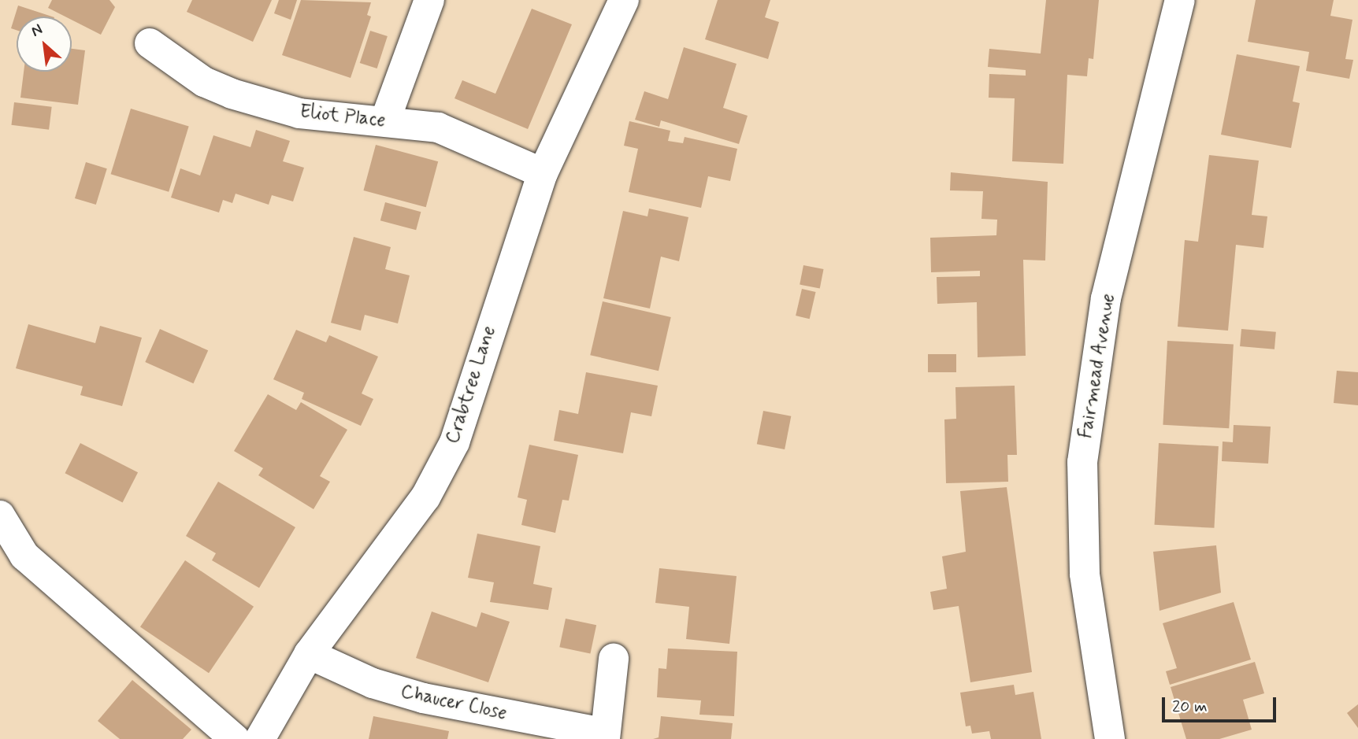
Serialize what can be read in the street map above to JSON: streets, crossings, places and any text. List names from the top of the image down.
{
  "streets": {
    "street": [
      "Eliot Place",
      "Fairmead Avenue",
      "Crabtree Lane",
      "Chaucer Close"
    ]
  },
  "crossings": [
    ["Eliot Place", "Crabtree Lane"],
    ["Crabtree Lane", "Chaucer Close"]
  ],
  "scale_bar": "20 m",
  "north": "top left"
}
